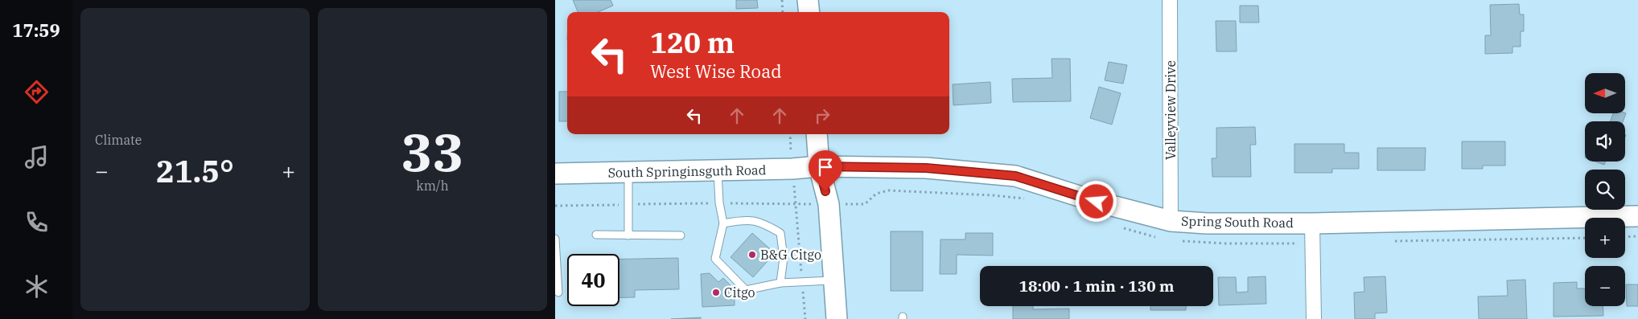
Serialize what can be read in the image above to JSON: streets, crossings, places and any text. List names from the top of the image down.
{
  "streets": {
    "street": ["Valleyview Drive", "South Springinsguth Road", "Spring South Road"]
  },
  "crossings": [
    ["Valleyview Drive", "Spring South Road"],
    ["South Springinsguth Road", "Spring South Road"]
  ],
  "places": ["B&G Citgo", "Citgo"],
  "north": "left",
  "page": {
    "tabs": "17:59",
    "tile": [
      "Climate",
      ["33", "km/h"]
    ],
    "turn": ["120 m", "West Wise Road"],
    "map_buttons": ["+", "−"],
    "heat": ["−", "21.5°", "+"],
    "limit": "40",
    "trip": "18:00 · 1 min · 130 m"
  }
}
